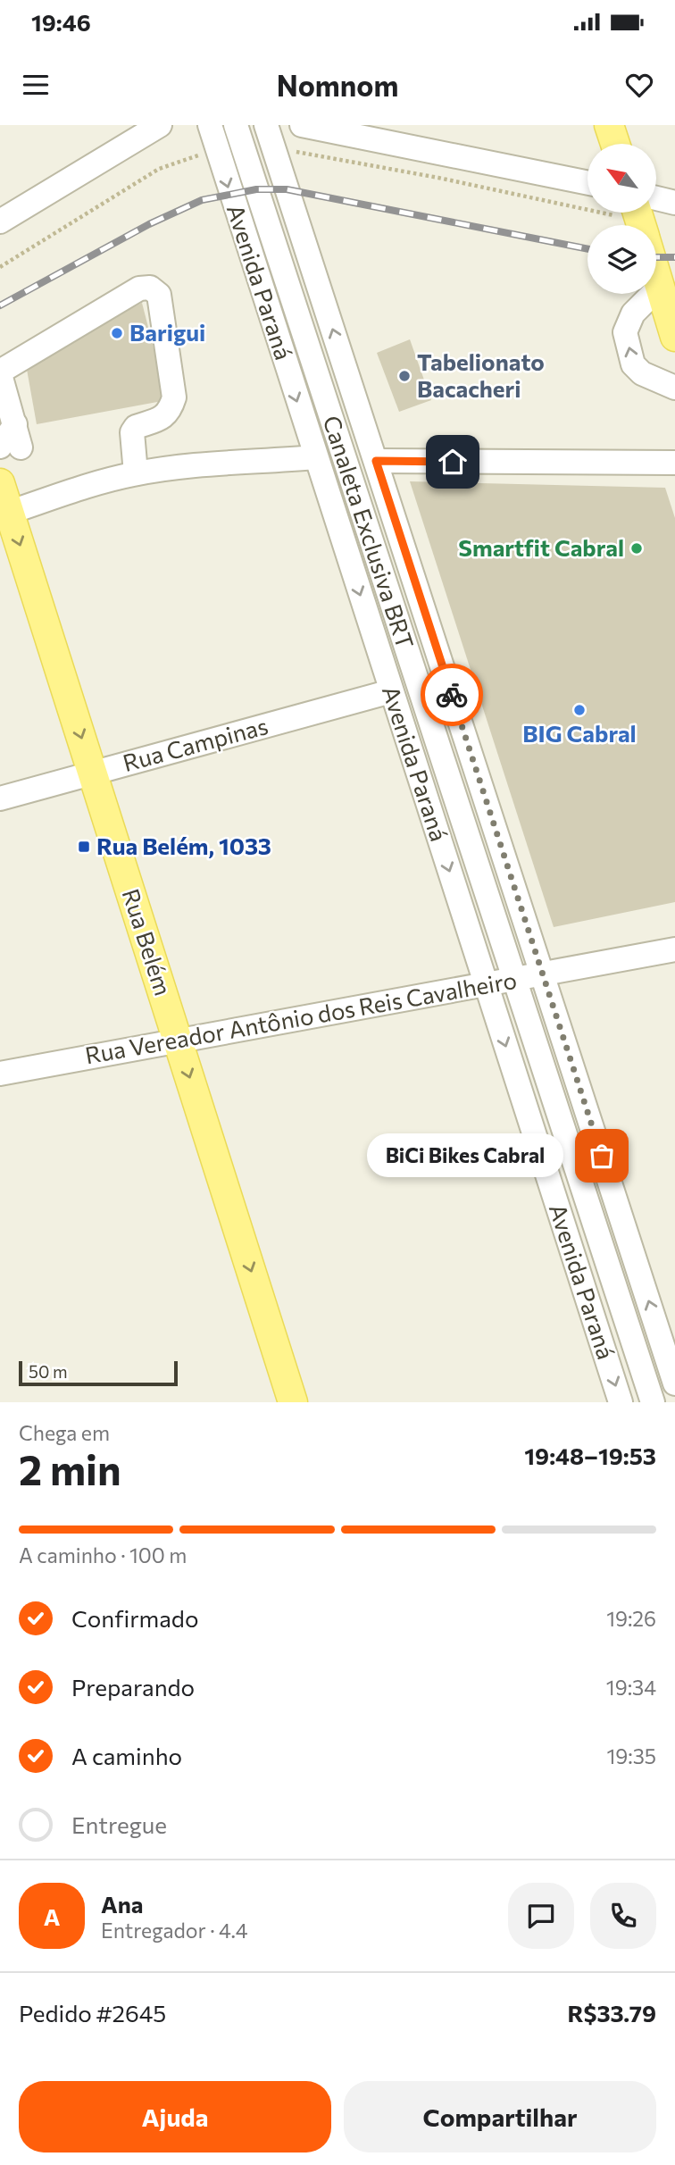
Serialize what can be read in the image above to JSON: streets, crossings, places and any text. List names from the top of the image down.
{
  "streets": {
    "main road": ["Rua Belém"],
    "street": [
      "Avenida Paraná",
      "Canaleta Exclusiva BRT",
      "Rua Campinas",
      "Rua Vereador Antônio dos Reis Cavalheiro"
    ]
  },
  "crossings": [
    ["Avenida Paraná", "Rua Campinas"],
    ["Avenida Paraná", "Rua Vereador Antônio dos Reis Cavalheiro"],
    ["Canaleta Exclusiva BRT", "Rua Vereador Antônio dos Reis Cavalheiro"],
    ["Rua Campinas", "Rua Belém"],
    ["Rua Belém", "Rua Vereador Antônio dos Reis Cavalheiro"]
  ],
  "one_way": ["Rua Belém"],
  "places": {
    "other": [
      "Barigui",
      "Tabelionato Bacacheri",
      "Smartfit Cabral",
      "BIG Cabral",
      "BiCi Bikes Cabral"
    ],
    "transit": ["Rua Belém, 1033"]
  },
  "scale_bar": "50 m",
  "north": "top left",
  "page": {
    "status": "19:46",
    "header": "Nomnom",
    "bubble": "BiCi Bikes Cabral",
    "scale": "50 m",
    "heading": ["2 min", "Chega em", "19:48–19:53"],
    "panel": [
      "Ana",
      "Entregador · 4.4",
      "Pedido #2645",
      "R$33.79"
    ],
    "bar": "A caminho · 100 m",
    "list": [
      ["Confirmado", "19:26"],
      ["Preparando", "19:34"],
      ["A caminho", "19:35"],
      "Entregue"
    ],
    "round": "A",
    "buttons": ["Ajuda", "Compartilhar"]
  }
}
